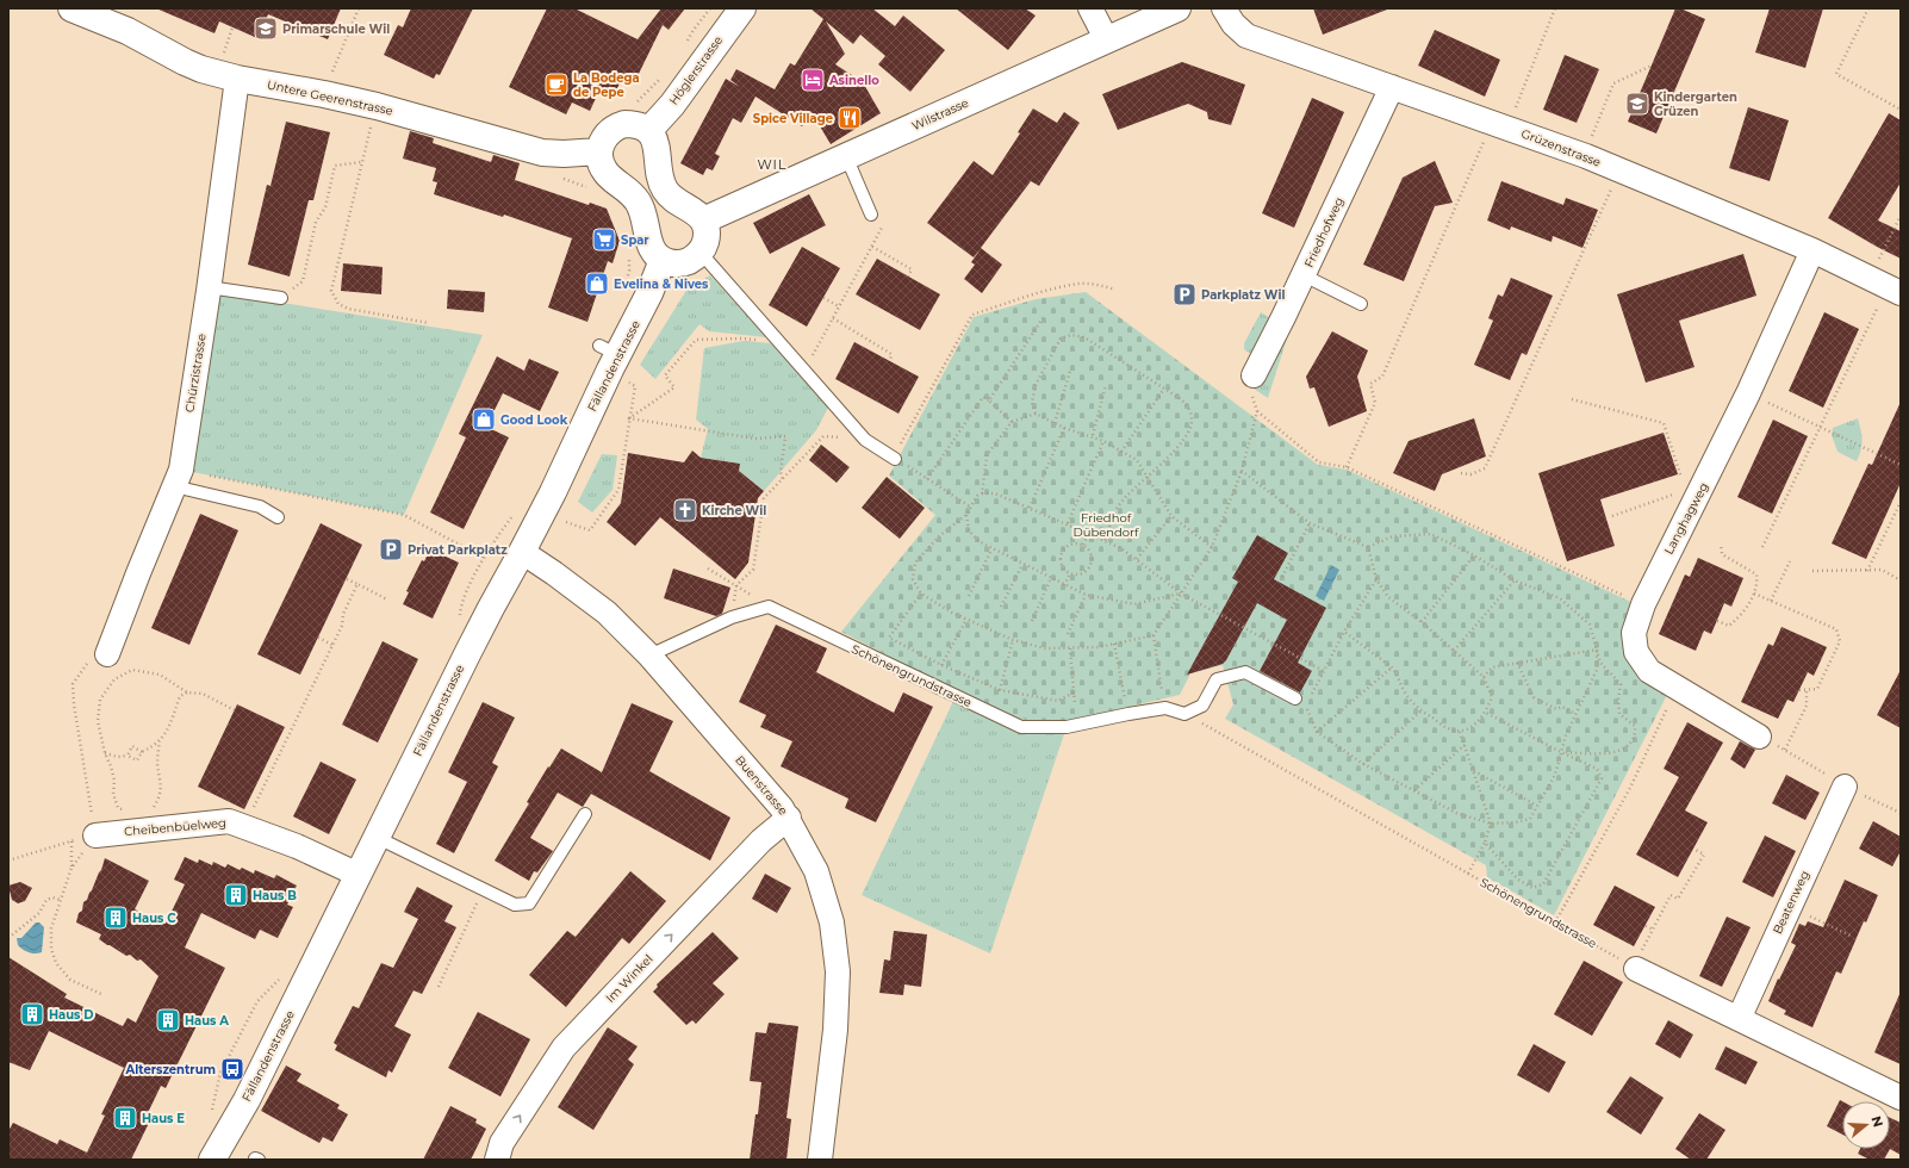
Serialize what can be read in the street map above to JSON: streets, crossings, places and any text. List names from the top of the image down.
{
  "streets": {
    "main road": [
      "Höglerstrasse",
      "Untere Geerenstrasse",
      "Wilstrasse",
      "Fällandenstrasse"
    ],
    "street": [
      "Grüzenstrasse",
      "Friedhofweg",
      "Chürzistrasse",
      "Langhagweg",
      "Buenstrasse",
      "Cheibenbüelweg",
      "Beatenweg",
      "Im Winkel"
    ],
    "lane": ["Schönengrundstrasse"]
  },
  "crossings": [
    ["Untere Geerenstrasse", "Chürzistrasse"],
    ["Grüzenstrasse", "Friedhofweg"],
    ["Grüzenstrasse", "Langhagweg"],
    ["Fällandenstrasse", "Buenstrasse"],
    ["Fällandenstrasse", "Cheibenbüelweg"],
    ["Buenstrasse", "Im Winkel"]
  ],
  "one_way": ["Im Winkel"],
  "districts": ["WIL"],
  "parks": ["Friedhof Dübendorf"],
  "places": {
    "school or university": ["Primarschule Wil", "Kindergarten Grüzen"],
    "hotel": ["Asinello"],
    "cafe": ["La Bodega de Pepe"],
    "restaurant": ["Spice Village"],
    "supermarket": ["Spar"],
    "shop": ["Evelina & Nives", "Good Look"],
    "parking": ["Parkplatz Wil", "Privat Parkplatz"],
    "church": ["Kirche Wil"],
    "building": [
      "Haus B",
      "Haus C",
      "Haus D",
      "Haus A",
      "Haus E"
    ],
    "bus stop": ["Alterszentrum"]
  },
  "north": "right"
}
